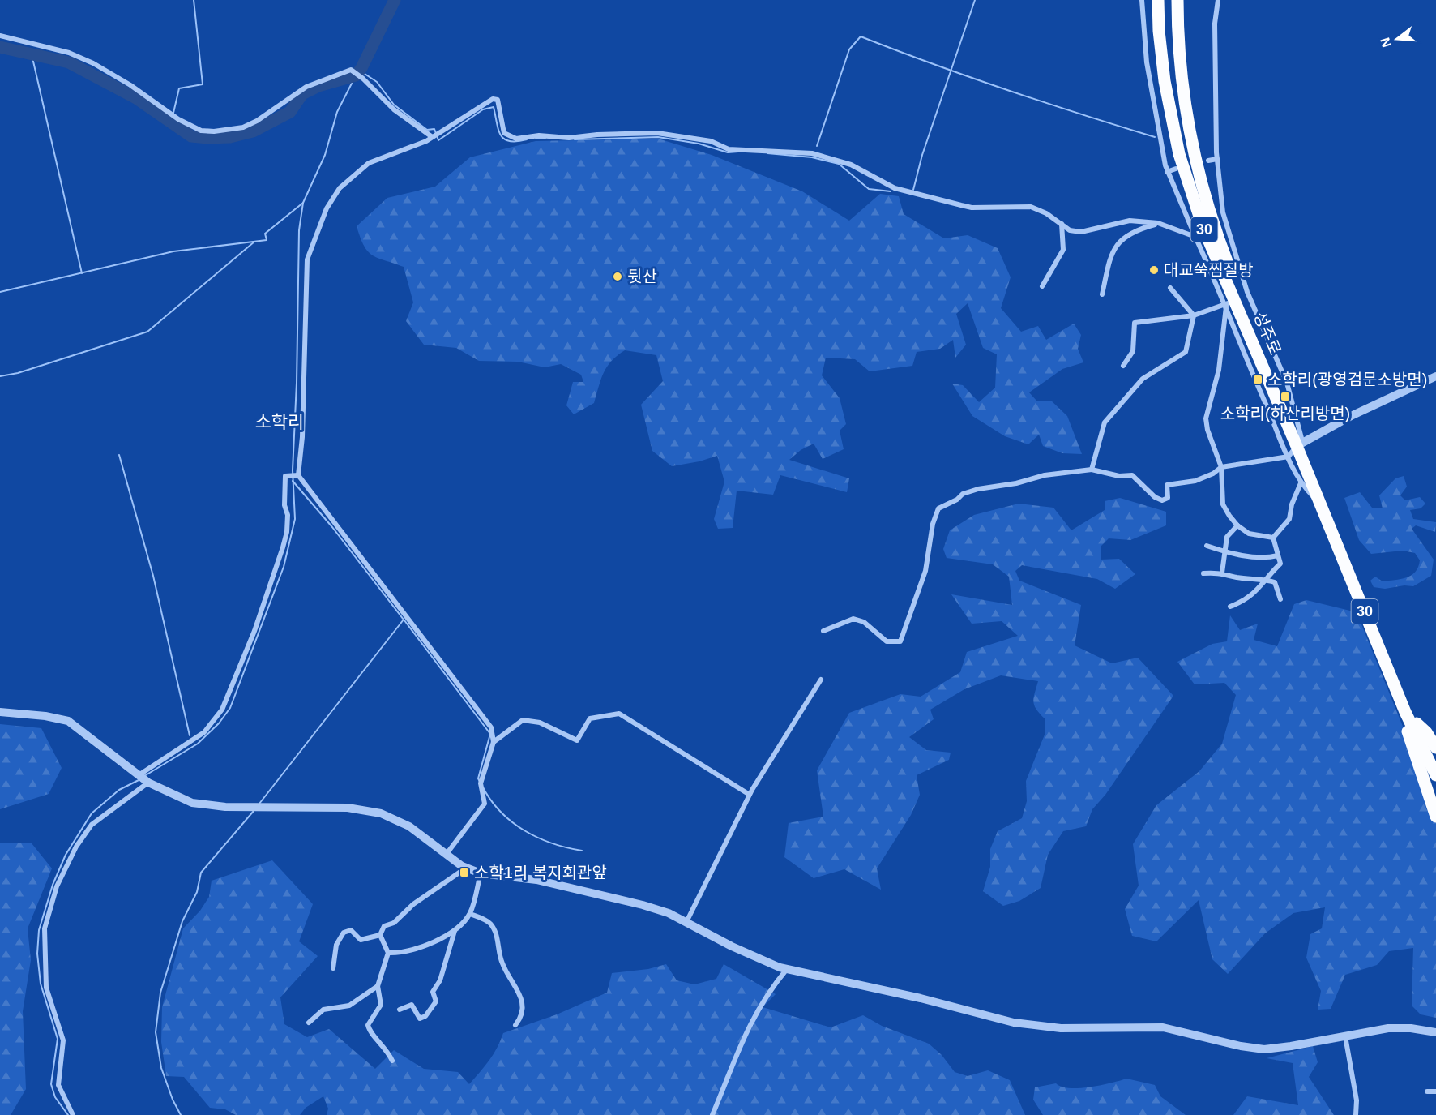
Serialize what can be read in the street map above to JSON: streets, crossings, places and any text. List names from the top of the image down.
{
  "streets": {
    "highway": ["30", "성주로"]
  },
  "districts": ["소학리"],
  "places": {
    "other": ["대교쑥찜질방", "뒷산"],
    "transit": ["소학리(광영검문소방면)", "소학리(하산리방면)", "소학1리 복지회관앞"]
  },
  "north": "left"
}
